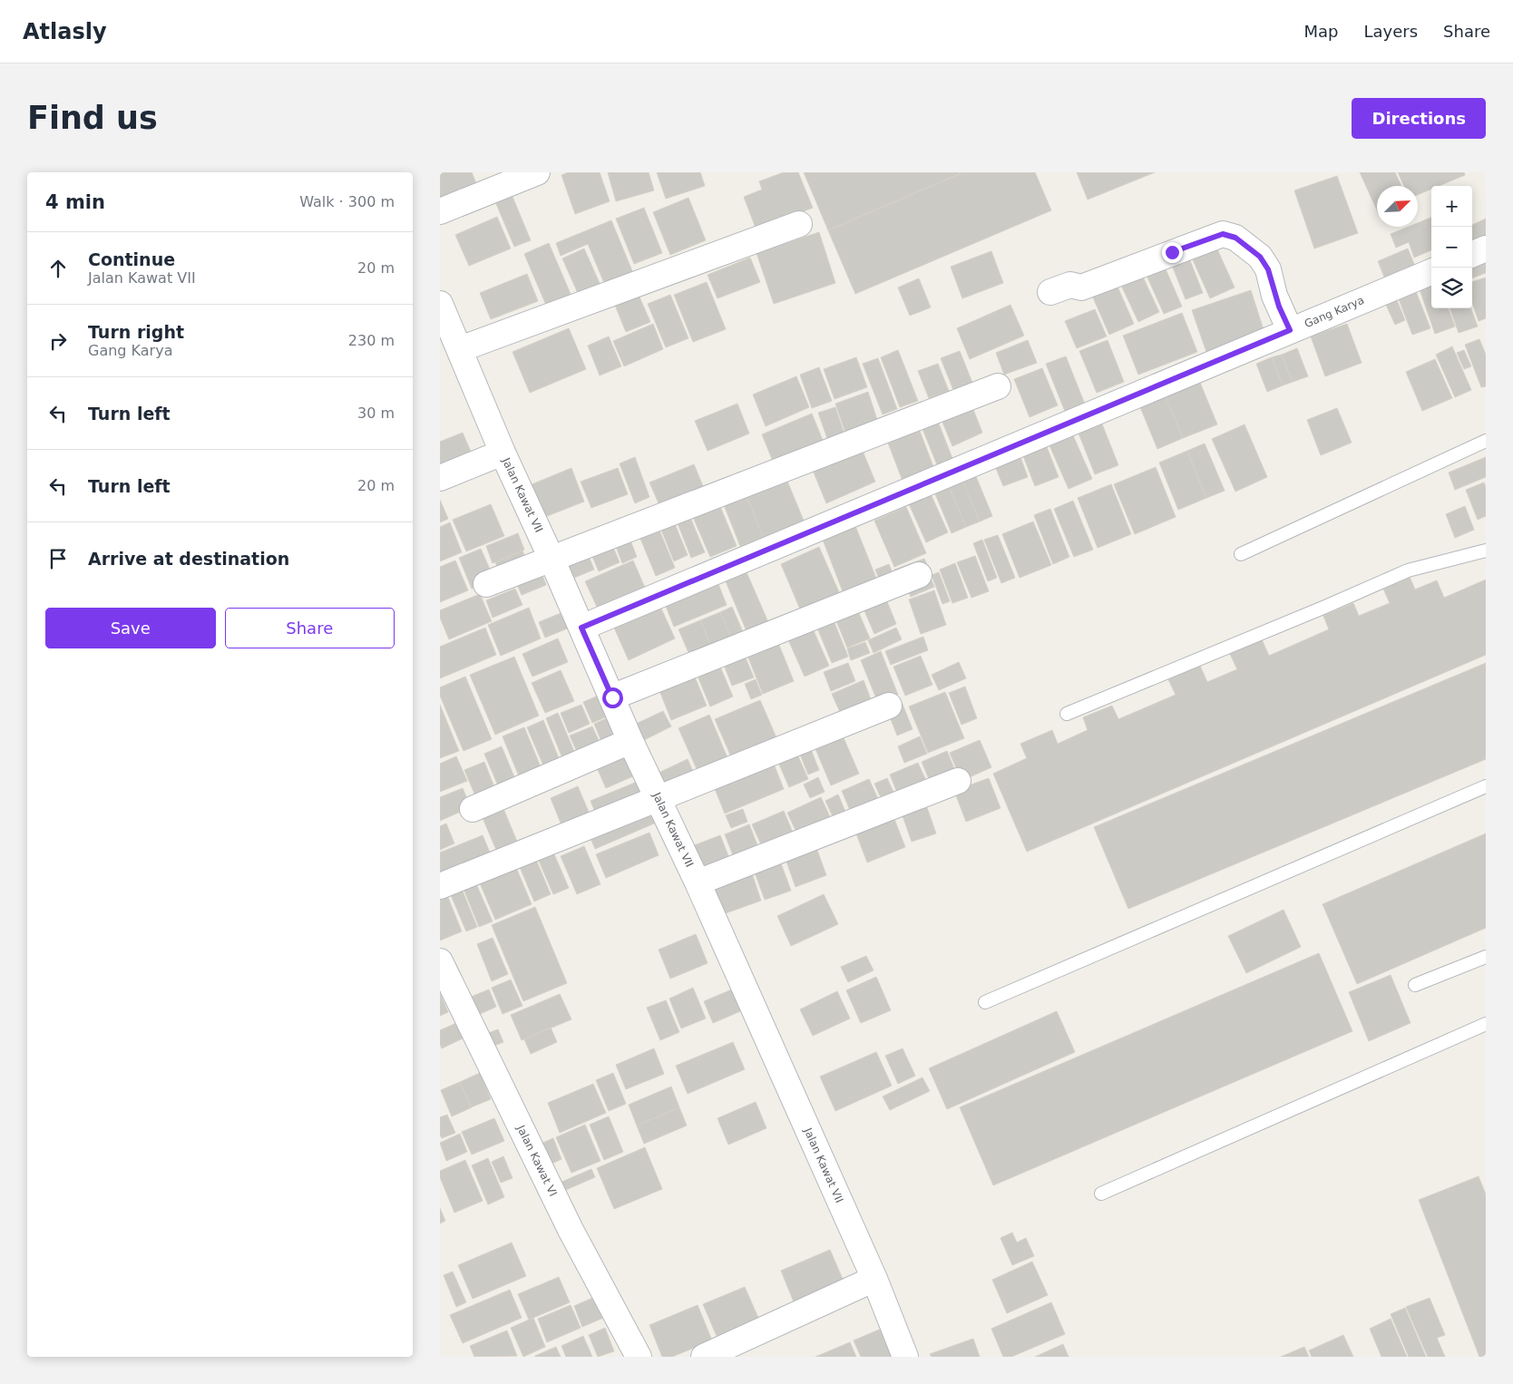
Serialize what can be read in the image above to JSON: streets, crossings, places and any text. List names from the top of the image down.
{
  "streets": {
    "street": ["Gang Karya", "Jalan Kawat VII", "Jalan Kawat VI"]
  },
  "crossings": [
    ["Gang Karya", "Jalan Kawat VII"]
  ],
  "north": "top right",
  "page": {
    "header": "Atlasly",
    "nav": ["Map", "Layers", "Share"],
    "buttons": [
      "Directions",
      ["Save", "Share"]
    ],
    "title": "Find us",
    "heading": ["4 min", "Walk · 300 m"],
    "map_buttons": ["+", "−"],
    "list": [
      ["Continue", "Jalan Kawat VII", "20 m"],
      ["Turn right", "Gang Karya", "230 m"],
      ["Turn left", "30 m"],
      ["Turn left", "20 m"],
      "Arrive at destination"
    ]
  }
}
